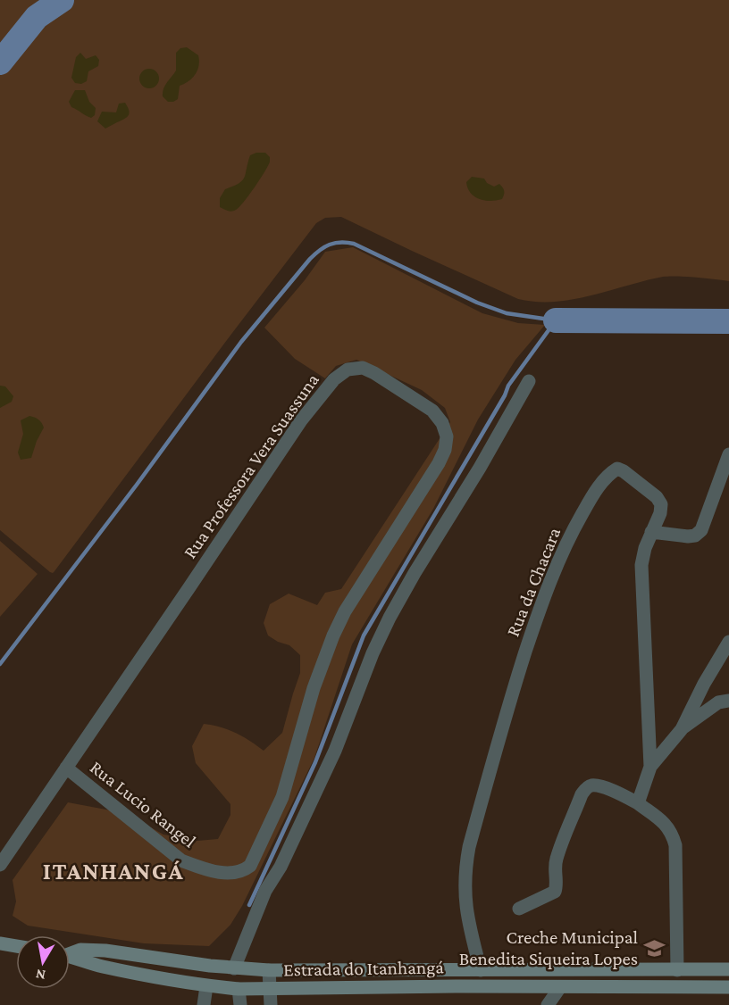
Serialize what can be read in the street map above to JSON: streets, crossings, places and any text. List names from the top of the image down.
{
  "streets": {
    "main road": ["Estrada do Itanhangá"],
    "street": ["Rua Professora Vera Suassuna", "Rua da Chacara", "Rua Lucio Rangel"]
  },
  "crossings": [
    ["Rua Professora Vera Suassuna", "Rua Lucio Rangel"],
    ["Rua da Chacara", "Estrada do Itanhangá"]
  ],
  "districts": ["ITANHANGÁ"],
  "places": {
    "school or university": ["Creche Municipal Benedita Siqueira Lopes"]
  },
  "north": "bottom"
}
